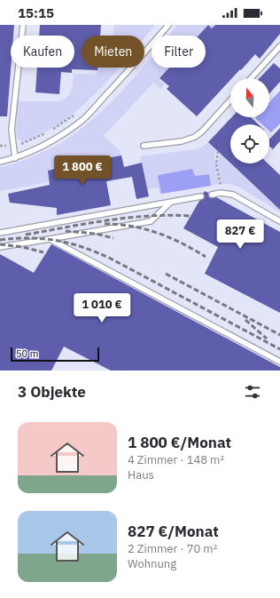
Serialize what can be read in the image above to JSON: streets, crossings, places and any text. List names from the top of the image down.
{
  "scale_bar": "50 m",
  "north": "top",
  "page": {
    "status": "15:15",
    "chip": ["Kaufen", "Mieten", "Filter"],
    "price": ["1 800 €", "827 €", "1 010 €"],
    "scale": "50 m",
    "heading": "3 Objekte",
    "list": [
      {
        "name": "1 800 €/Monat",
        "note": "4 Zimmer · 148 m² · Haus"
      },
      {
        "name": "827 €/Monat",
        "note": "2 Zimmer · 70 m² · Wohnung"
      }
    ]
  }
}
